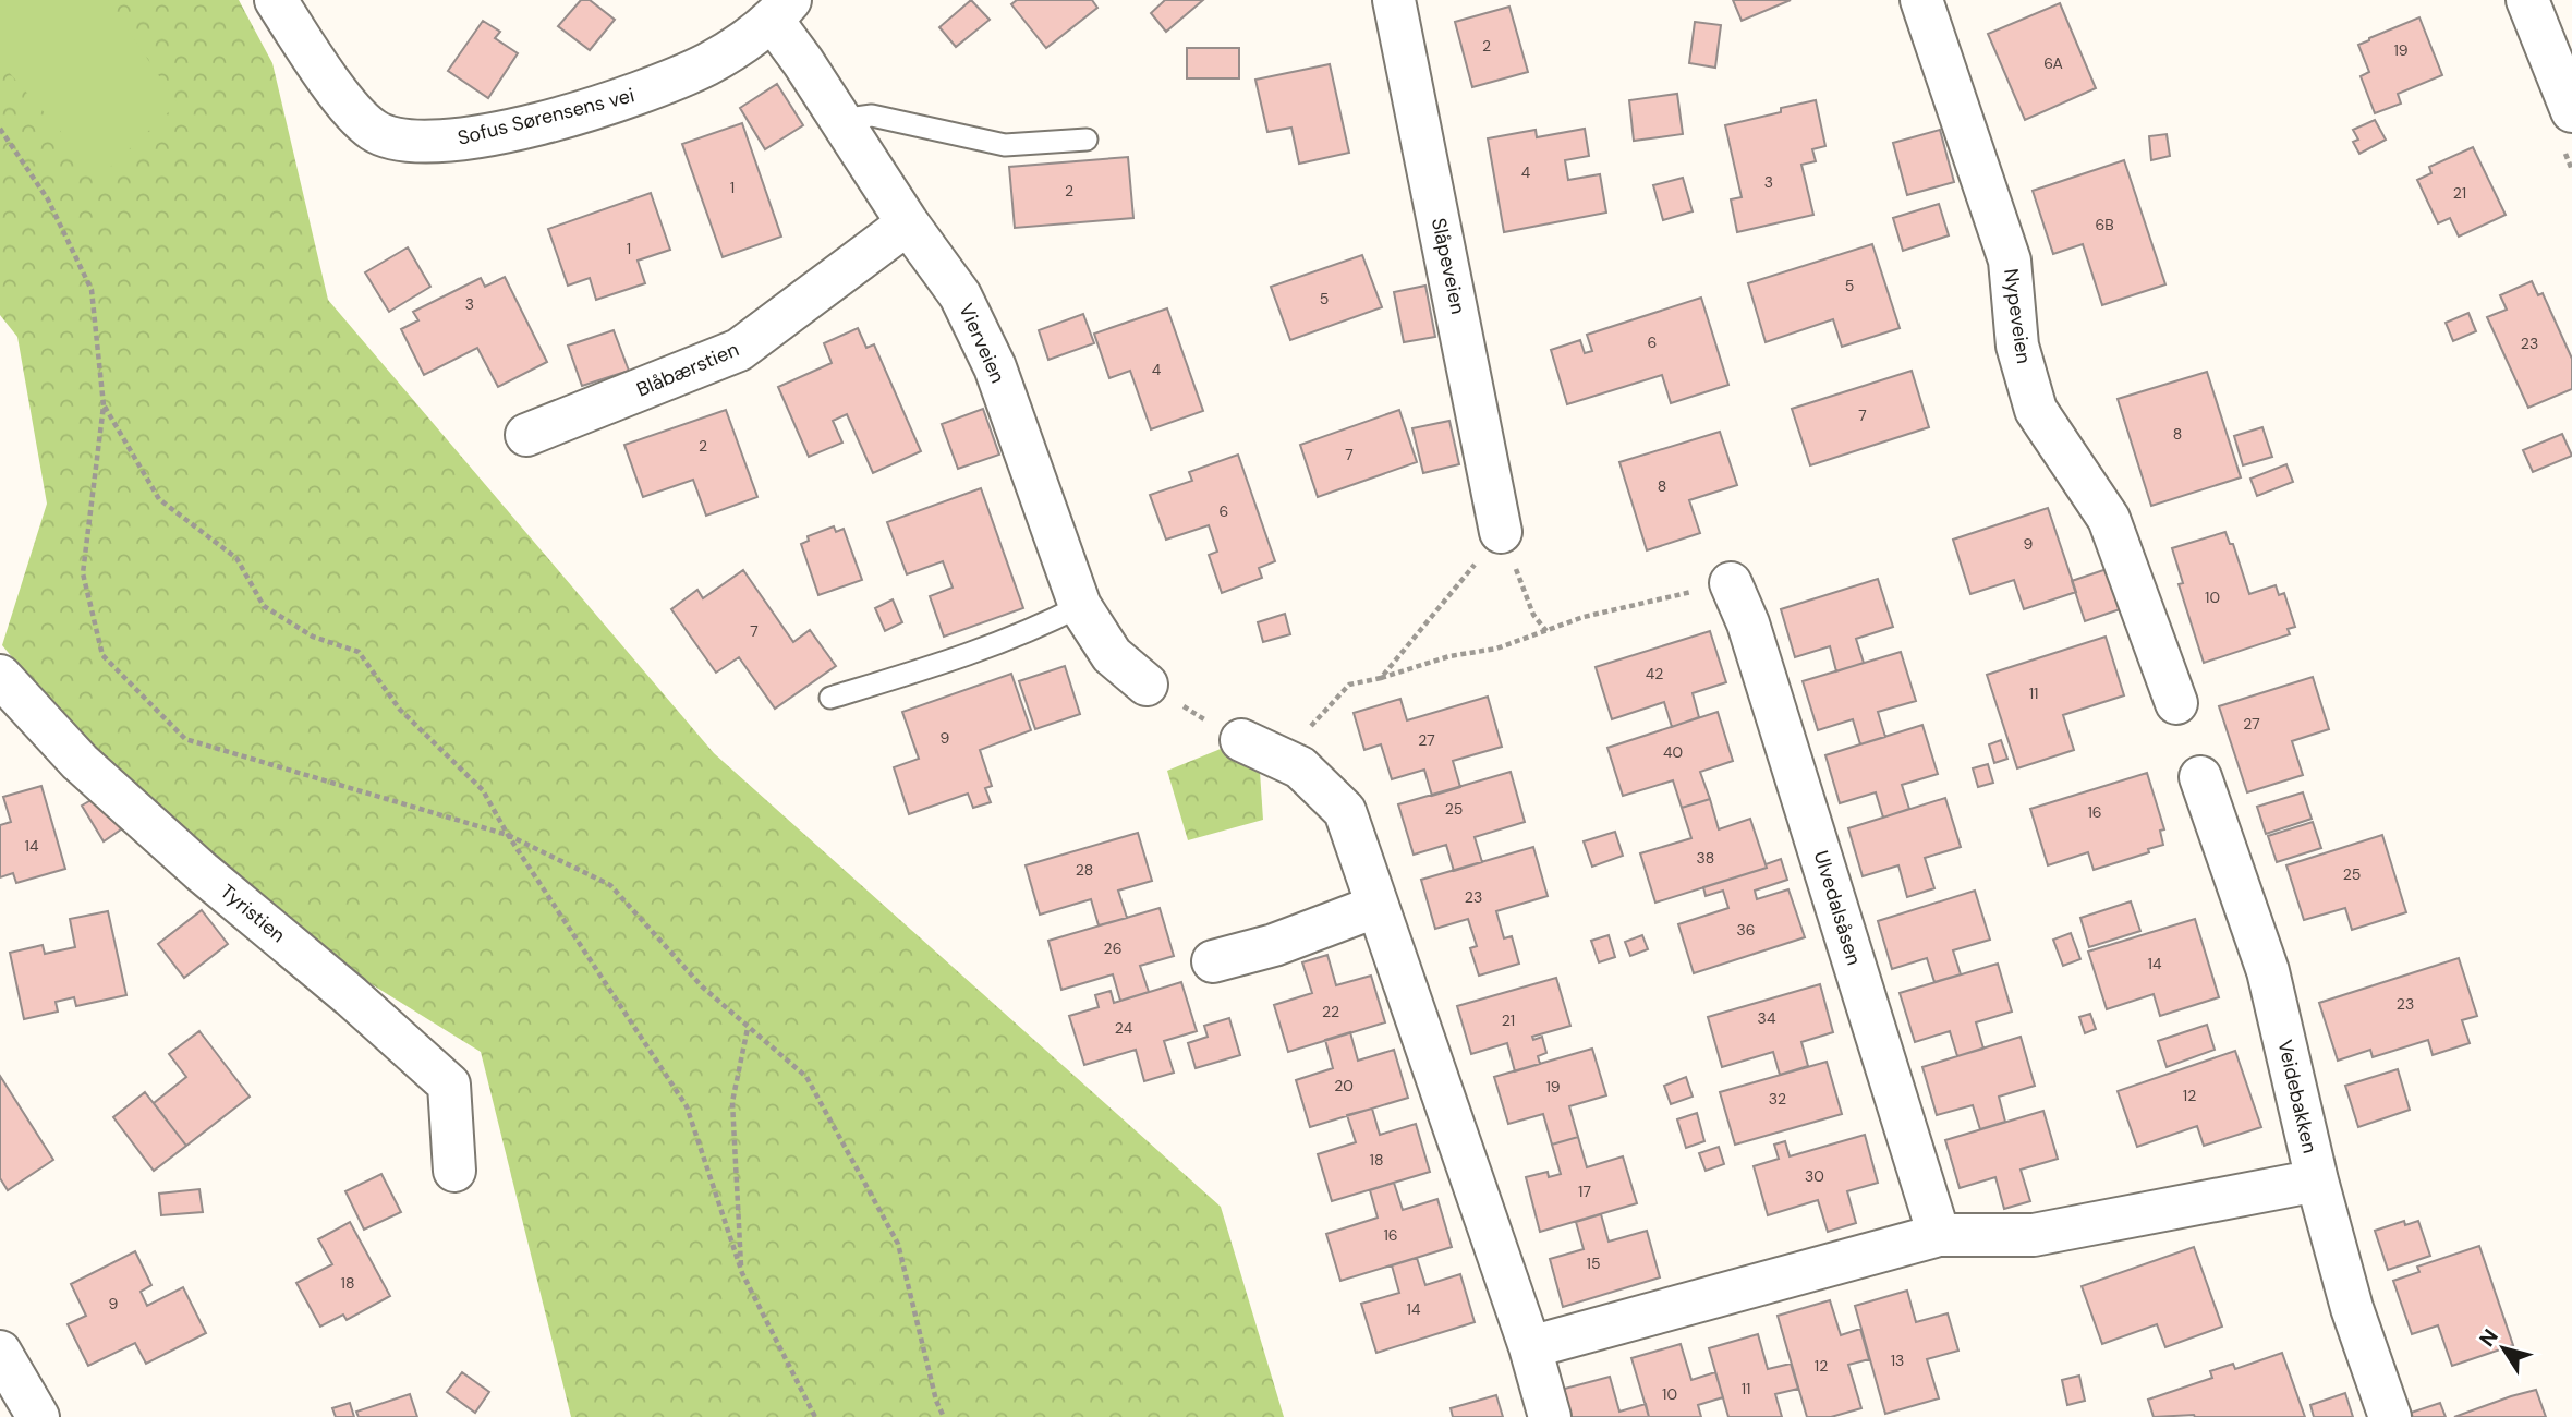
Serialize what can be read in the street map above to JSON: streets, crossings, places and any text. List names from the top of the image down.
{
  "streets": {
    "street": [
      "Sofus Sørensens vei",
      "Slåpeveien",
      "Nypeveien",
      "Vierveien",
      "Blåbærstien",
      "Ulvedalsåsen",
      "Tyristien",
      "Veidebakken"
    ]
  },
  "crossings": [
    ["Sofus Sørensens vei", "Vierveien"],
    ["Vierveien", "Blåbærstien"]
  ],
  "house_numbers": [
    "2",
    "19",
    "6A",
    "4",
    "3",
    "1",
    "2",
    "21",
    "6B",
    "1",
    "5",
    "5",
    "3",
    "6",
    "23",
    "4",
    "7",
    "8",
    "2",
    "7",
    "8",
    "6",
    "9",
    "10",
    "7",
    "42",
    "11",
    "27",
    "9",
    "27",
    "40",
    "25",
    "16",
    "14",
    "38",
    "28",
    "25",
    "23",
    "36",
    "26",
    "14",
    "23",
    "22",
    "34",
    "21",
    "24",
    "20",
    "19",
    "12",
    "32",
    "18",
    "30",
    "17",
    "16",
    "15",
    "18",
    "9",
    "14",
    "13",
    "12",
    "11",
    "10"
  ],
  "north": "top left"
}
